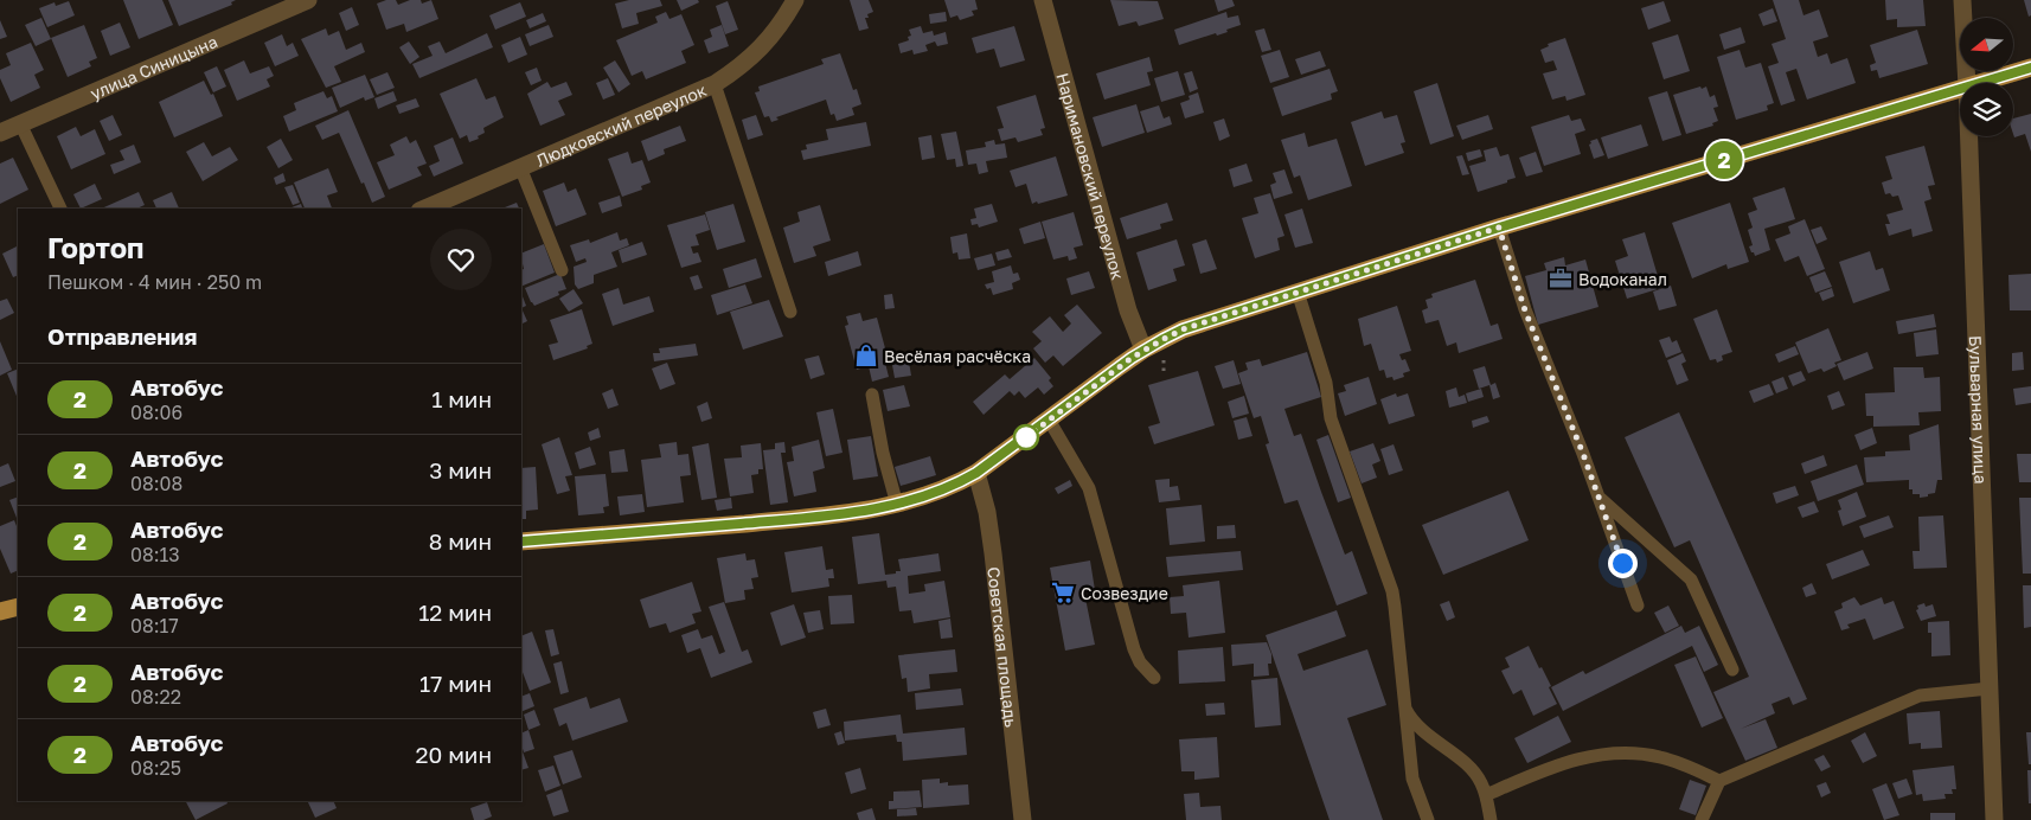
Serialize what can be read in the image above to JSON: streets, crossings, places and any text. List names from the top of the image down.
{
  "streets": {
    "street": [
      "улица Синицына",
      "Людковский переулок",
      "Наримановский переулок",
      "Бульварная улица",
      "Советская площадь"
    ]
  },
  "places": {
    "office": ["Водоканал"],
    "shop": ["Весёлая расчёска"],
    "supermarket": ["Созвездие"]
  },
  "lines": ["bus line 2"],
  "north": "left",
  "page": {
    "on_map": "2",
    "heading": [
      ["Гортоп", "Пешком · 4 мин · 250 m"],
      "Отправления"
    ],
    "list": [
      {
        "mark": "2",
        "name": "Автобус",
        "note": "08:06",
        "value": "1 мин"
      },
      {
        "mark": "2",
        "name": "Автобус",
        "note": "08:08",
        "value": "3 мин"
      },
      {
        "mark": "2",
        "name": "Автобус",
        "note": "08:13",
        "value": "8 мин"
      },
      {
        "mark": "2",
        "name": "Автобус",
        "note": "08:17",
        "value": "12 мин"
      },
      {
        "mark": "2",
        "name": "Автобус",
        "note": "08:22",
        "value": "17 мин"
      },
      {
        "mark": "2",
        "name": "Автобус",
        "note": "08:25",
        "value": "20 мин"
      }
    ]
  }
}
